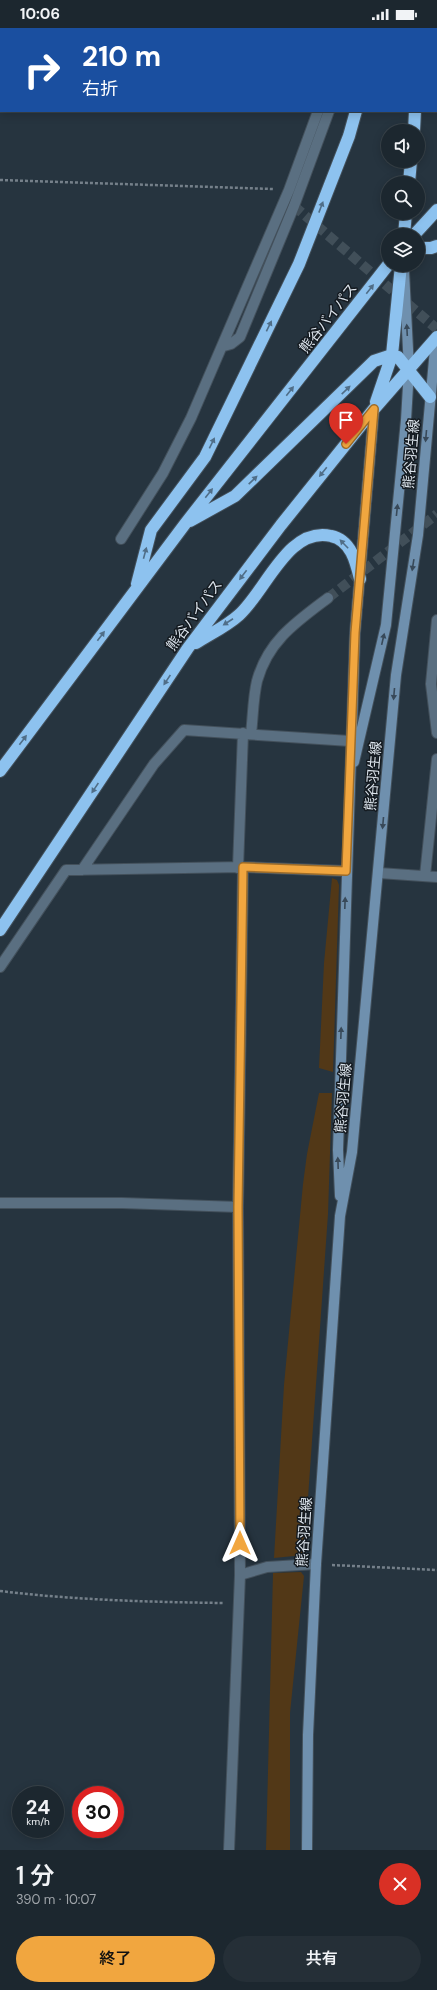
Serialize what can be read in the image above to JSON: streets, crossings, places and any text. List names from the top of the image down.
{
  "streets": {
    "highway": ["熊谷バイパス"],
    "main road": ["熊谷羽生線"]
  },
  "crossings": [
    ["熊谷バイパス", "熊谷羽生線"]
  ],
  "page": {
    "status": "10:06",
    "turn": ["210 m", "右折"],
    "speed": "24 km/h",
    "limit": "30",
    "heading": ["1 分", "390 m · 10:07"],
    "buttons": ["終了", "共有"]
  }
}
